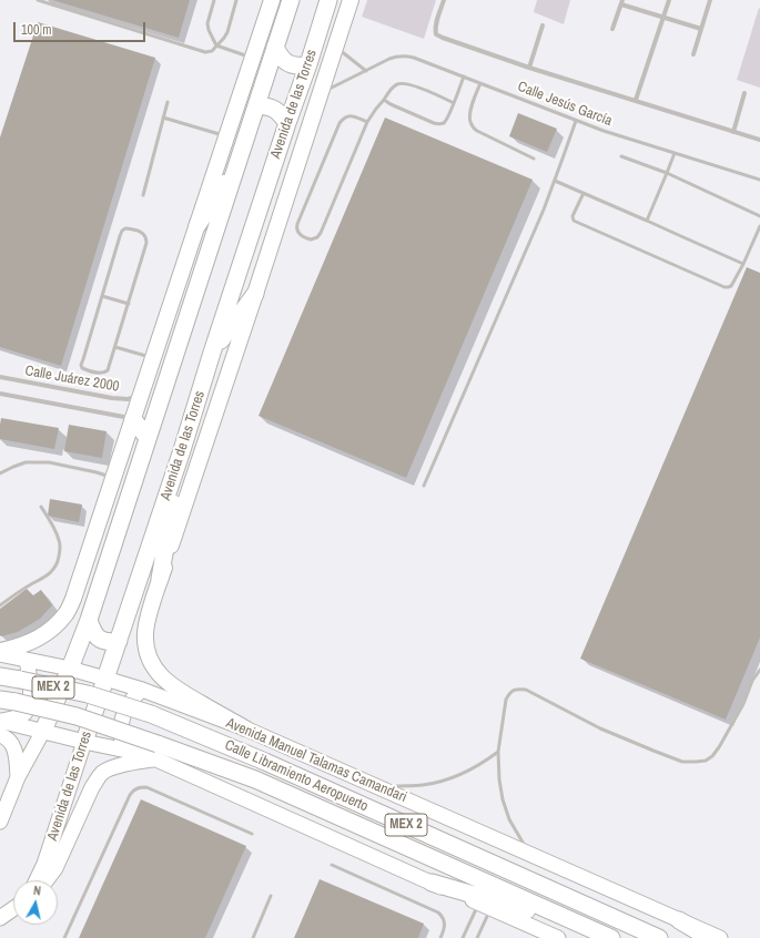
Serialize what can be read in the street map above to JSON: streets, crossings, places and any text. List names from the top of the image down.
{
  "streets": {
    "highway": ["Avenida de las Torres", "MEX 2", "Calle Libramiento Aeropuerto"],
    "main road": ["Avenida Manuel Talamas Camandari"],
    "street": ["Calle Jesús García", "Calle Juárez 2000"]
  },
  "crossings": [
    ["Avenida de las Torres", "Calle Jesús García"],
    ["Avenida de las Torres", "Avenida Manuel Talamas Camandari"],
    ["MEX 2", "Calle Libramiento Aeropuerto"]
  ],
  "scale_bar": "100 m",
  "north": "top"
}
